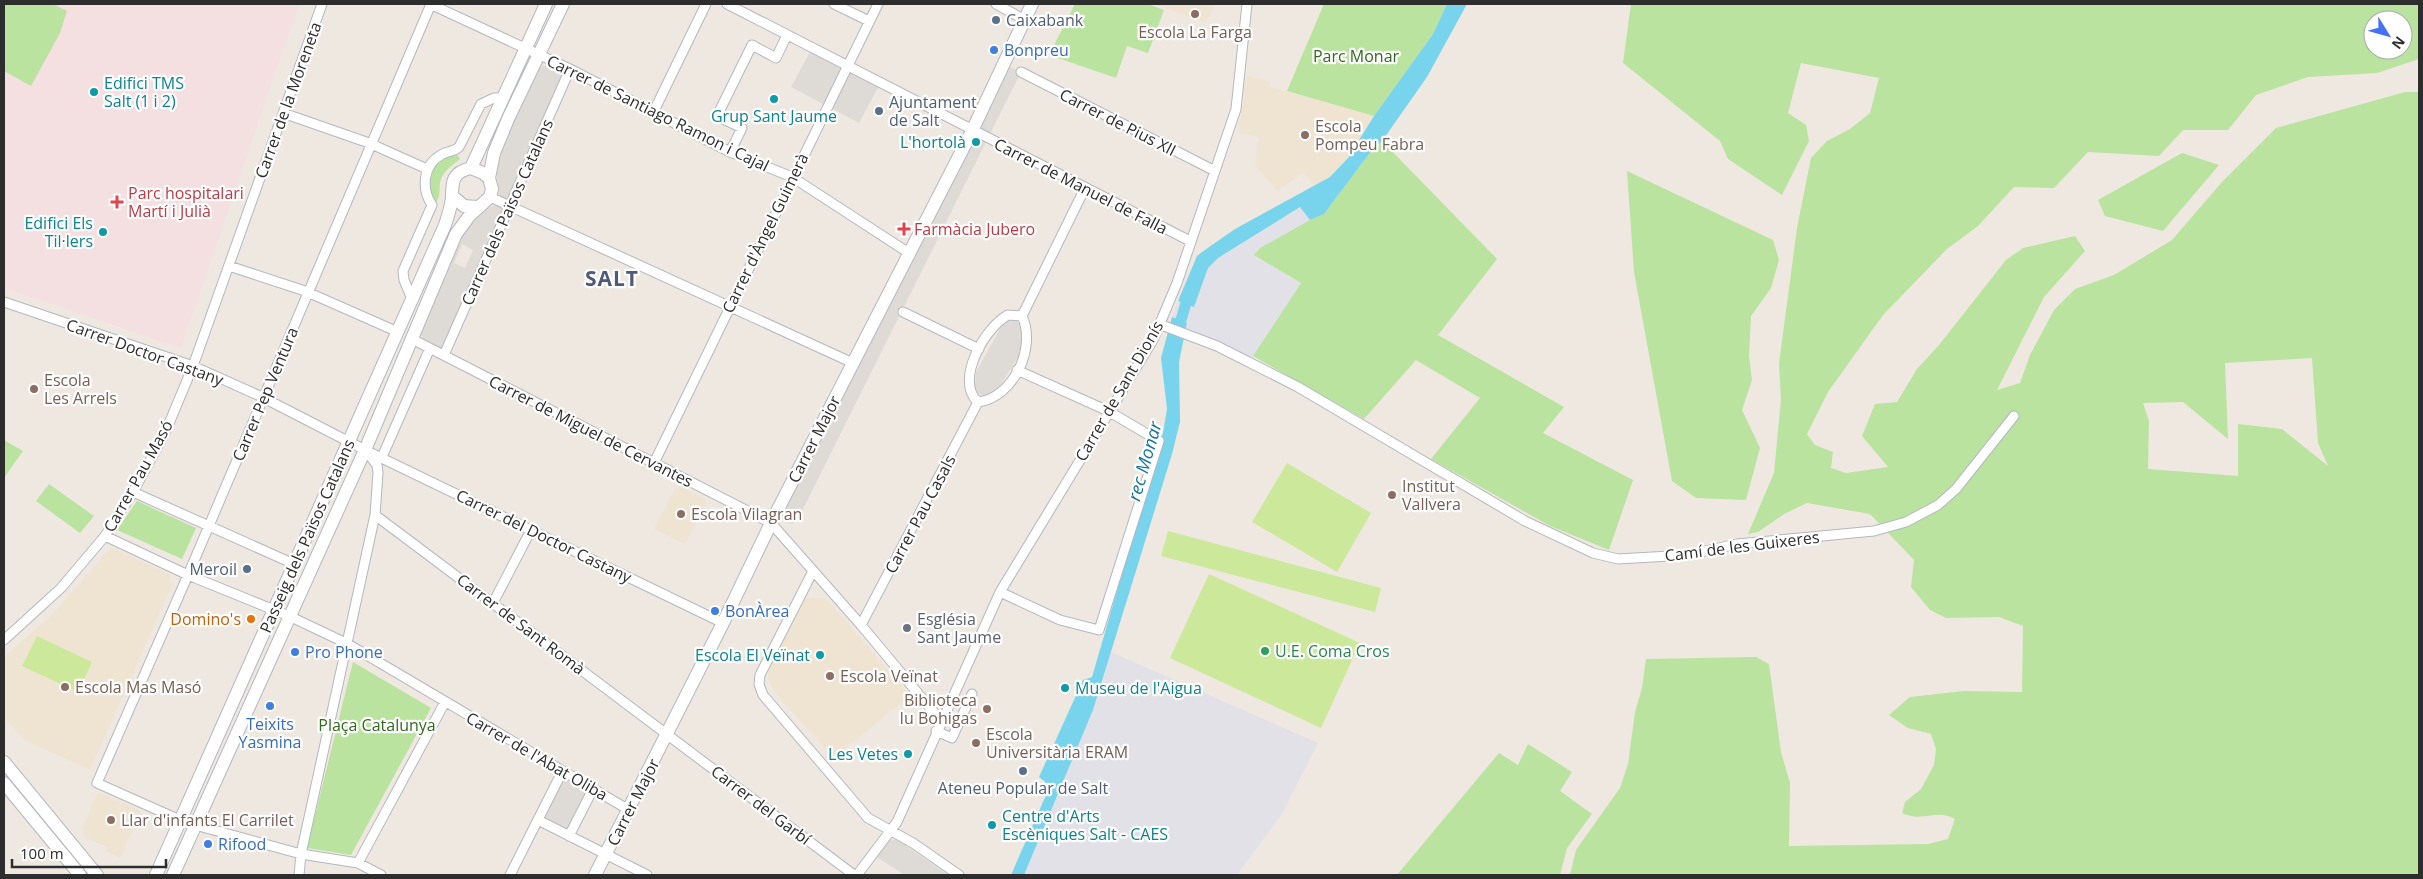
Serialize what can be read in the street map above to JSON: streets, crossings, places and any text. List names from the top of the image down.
{
  "streets": {
    "main road": ["Carrer Major", "Passeig dels Països Catalans"],
    "street": [
      "Carrer de la Moreneta",
      "Carrer de Santiago Ramon i Cajal",
      "Carrer de Pius XII",
      "Carrer de Manuel de Falla",
      "Carrer dels Països Catalans",
      "Carrer d'Àngel Guimerà",
      "Carrer Doctor Castany",
      "Carrer de Sant Dionís",
      "Carrer Pep Ventura",
      "Carrer de Miguel de Cervantes",
      "Carrer Pau Masó",
      "Carrer Pau Casals",
      "Carrer del Doctor Castany",
      "Camí de les Guixeres",
      "Carrer de Sant Romà",
      "Carrer de l'Abat Oliba",
      "Carrer del Garbí"
    ]
  },
  "crossings": [
    ["Carrer de la Moreneta", "Carrer Doctor Castany"],
    ["Carrer de la Moreneta", "Carrer Pau Masó"],
    ["Carrer de Santiago Ramon i Cajal", "Carrer dels Països Catalans"],
    ["Carrer de Santiago Ramon i Cajal", "Carrer d'Àngel Guimerà"],
    ["Carrer de Santiago Ramon i Cajal", "Carrer Pep Ventura"],
    ["Carrer de Santiago Ramon i Cajal", "Carrer Major"],
    ["Carrer de Santiago Ramon i Cajal", "Passeig dels Països Catalans"],
    ["Carrer de Pius XII", "Carrer de Sant Dionís"],
    ["Carrer de Manuel de Falla", "Carrer d'Àngel Guimerà"],
    ["Carrer de Manuel de Falla", "Carrer de Sant Dionís"],
    ["Carrer de Manuel de Falla", "Carrer Major"],
    ["Carrer dels Països Catalans", "Carrer de Miguel de Cervantes"],
    ["Carrer d'Àngel Guimerà", "Carrer de Miguel de Cervantes"],
    ["Carrer Doctor Castany", "Carrer Pep Ventura"],
    ["Carrer Doctor Castany", "Carrer Pau Masó"],
    ["Carrer Doctor Castany", "Passeig dels Països Catalans"],
    ["Carrer Doctor Castany", "Carrer del Doctor Castany"],
    ["Carrer de Sant Dionís", "Camí de les Guixeres"],
    ["Carrer de Sant Dionís", "Carrer del Garbí"],
    ["Carrer Pep Ventura", "Passeig dels Països Catalans"],
    ["Carrer de Miguel de Cervantes", "Carrer Major"],
    ["Carrer Major", "Carrer del Doctor Castany"],
    ["Carrer Major", "Carrer de Sant Romà"],
    ["Carrer Major", "Carrer de l'Abat Oliba"],
    ["Carrer Major", "Carrer del Garbí"],
    ["Carrer de Sant Romà", "Carrer del Garbí"]
  ],
  "districts": ["SALT"],
  "water": ["rec Monar"],
  "parks": ["Parc Monar", "Plaça Catalunya"],
  "places": {
    "other": [
      "Escola La Farga",
      "Caixabank",
      "Bonpreu",
      "Edifici TMS Salt (1 i 2)",
      "Grup Sant Jaume",
      "Ajuntament de Salt",
      "Escola Pompeu Fabra",
      "L'hortolà",
      "Edifici Els Til·lers",
      "Escola Les Arrels",
      "Institut Vallvera",
      "Escola Vilagran",
      "Meroil",
      "BonÀrea",
      "Domino's",
      "Església Sant Jaume",
      "U.E. Coma Cros",
      "Pro Phone",
      "Escola El Veïnat",
      "Escola Veïnat",
      "Escola Mas Masó",
      "Museu de l'Aigua",
      "Teixits Yasmina",
      "Biblioteca Iu Bohigas",
      "Escola Universitària ERAM",
      "Les Vetes",
      "Ateneu Popular de Salt",
      "Llar d'infants El Carrilet",
      "Centre d'Arts Escèniques Salt - CAES",
      "Rifood"
    ],
    "health": ["Parc hospitalari Martí i Julià", "Farmàcia Jubero"]
  },
  "scale_bar": "100 m",
  "north": "bottom right"
}
